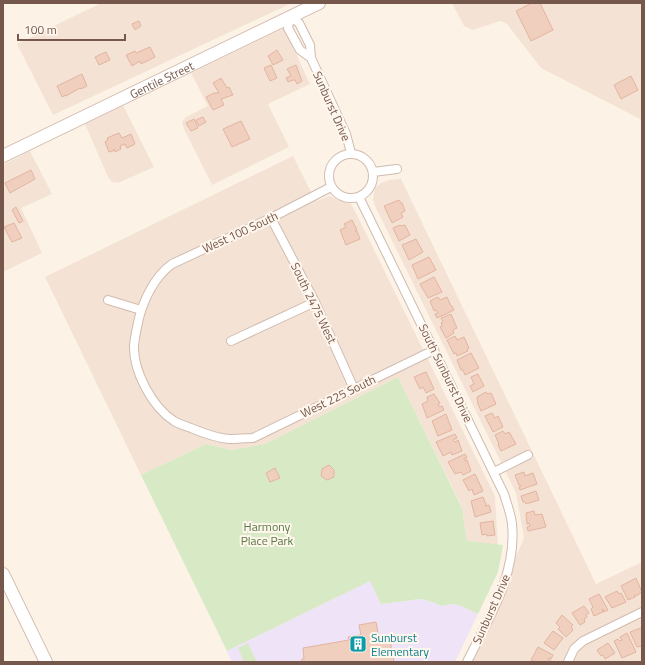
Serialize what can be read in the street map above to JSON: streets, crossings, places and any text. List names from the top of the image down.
{
  "streets": {
    "main road": ["Gentile Street"],
    "street": [
      "Sunburst Drive",
      "West 100 South",
      "South 2475 West",
      "South Sunburst Drive",
      "West 225 South"
    ]
  },
  "crossings": [
    ["Gentile Street", "Sunburst Drive"],
    ["Sunburst Drive", "West 100 South"],
    ["Sunburst Drive", "South Sunburst Drive"],
    ["West 100 South", "South 2475 West"],
    ["West 100 South", "South Sunburst Drive"],
    ["West 100 South", "West 225 South"],
    ["South 2475 West", "West 225 South"],
    ["South Sunburst Drive", "West 225 South"]
  ],
  "parks": ["Harmony Place Park"],
  "places": {
    "building": ["Sunburst Elementary"]
  },
  "scale_bar": "100 m"
}
